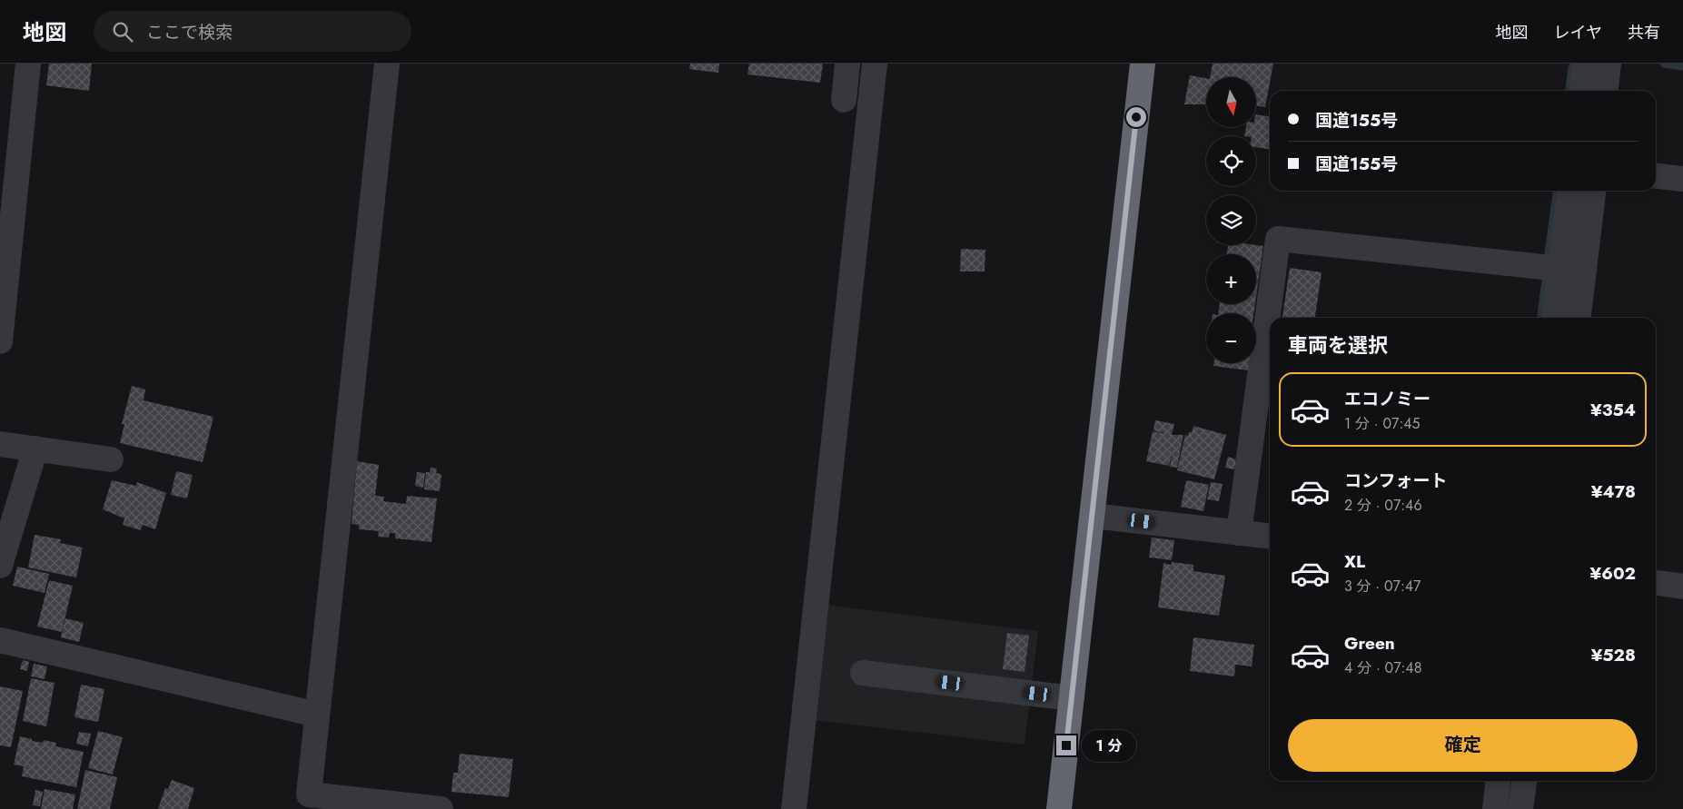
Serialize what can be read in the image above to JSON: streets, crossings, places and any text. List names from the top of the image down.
{
  "north": "bottom",
  "page": {
    "header": "地図",
    "search": "ここで検索",
    "nav": ["地図", "レイヤ", "共有"],
    "map_buttons": ["+", "−"],
    "banner": ["国道155号", "国道155号"],
    "heading": "車両を選択",
    "list": [
      {
        "name": "エコノミー",
        "note": "1 分 · 07:45",
        "value": "¥354"
      },
      {
        "name": "コンフォート",
        "note": "2 分 · 07:46",
        "value": "¥478"
      },
      {
        "name": "XL",
        "note": "3 分 · 07:47",
        "value": "¥602"
      },
      {
        "name": "Green",
        "note": "4 分 · 07:48",
        "value": "¥528"
      }
    ],
    "buttons": "確定",
    "bubble": "1 分"
  }
}
